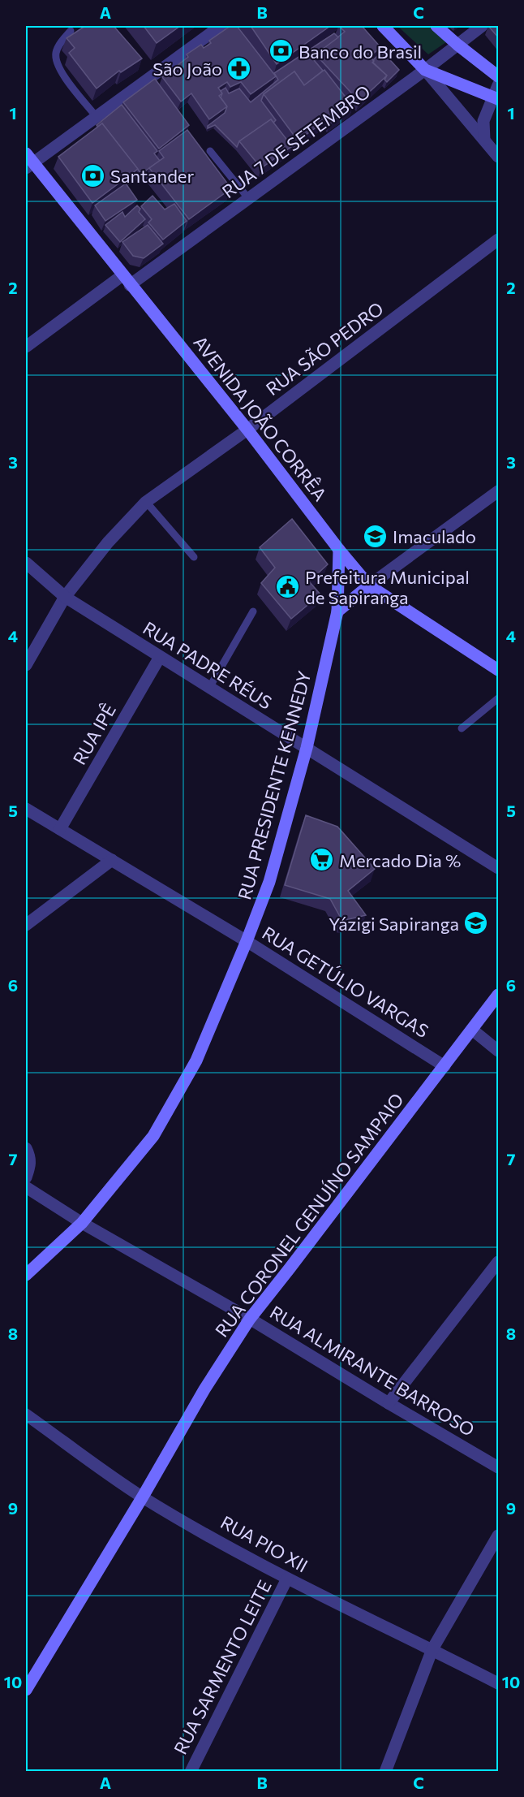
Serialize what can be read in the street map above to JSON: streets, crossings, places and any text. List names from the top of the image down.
{
  "streets": {
    "main road": ["AVENIDA JOÃO CORRÊA", "RUA PRESIDENTE KENNEDY", "RUA CORONEL GENUÍNO SAMPAIO"],
    "street": [
      "RUA 7 DE SETEMBRO",
      "RUA SÃO PEDRO",
      "RUA PADRE RÉUS",
      "RUA IPÊ",
      "RUA GETÚLIO VARGAS",
      "RUA ALMIRANTE BARROSO",
      "RUA PIO XII",
      "RUA SARMENTO LEITE"
    ]
  },
  "crossings": [
    ["RUA 7 DE SETEMBRO", "AVENIDA JOÃO CORRÊA"],
    ["RUA SÃO PEDRO", "AVENIDA JOÃO CORRÊA"],
    ["RUA SÃO PEDRO", "RUA PADRE RÉUS"],
    ["AVENIDA JOÃO CORRÊA", "RUA PRESIDENTE KENNEDY"],
    ["RUA PADRE RÉUS", "RUA IPÊ"],
    ["RUA PADRE RÉUS", "RUA PRESIDENTE KENNEDY"],
    ["RUA IPÊ", "RUA GETÚLIO VARGAS"],
    ["RUA PRESIDENTE KENNEDY", "RUA GETÚLIO VARGAS"],
    ["RUA PRESIDENTE KENNEDY", "RUA ALMIRANTE BARROSO"],
    ["RUA GETÚLIO VARGAS", "RUA CORONEL GENUÍNO SAMPAIO"],
    ["RUA CORONEL GENUÍNO SAMPAIO", "RUA ALMIRANTE BARROSO"],
    ["RUA CORONEL GENUÍNO SAMPAIO", "RUA PIO XII"],
    ["RUA PIO XII", "RUA SARMENTO LEITE"]
  ],
  "places": {
    "bank": ["Banco do Brasil", "Santander"],
    "pharmacy": ["São João"],
    "school or university": ["Imaculado", "Yázigi Sapiranga"],
    "public building": ["Prefeitura Municipal de Sapiranga"],
    "supermarket": ["Mercado Dia %"]
  },
  "grid": {
    "columns": ["A", "B", "C"],
    "rows": [
      "1",
      "2",
      "3",
      "4",
      "5",
      "6",
      "7",
      "8",
      "9",
      "10"
    ]
  }
}
